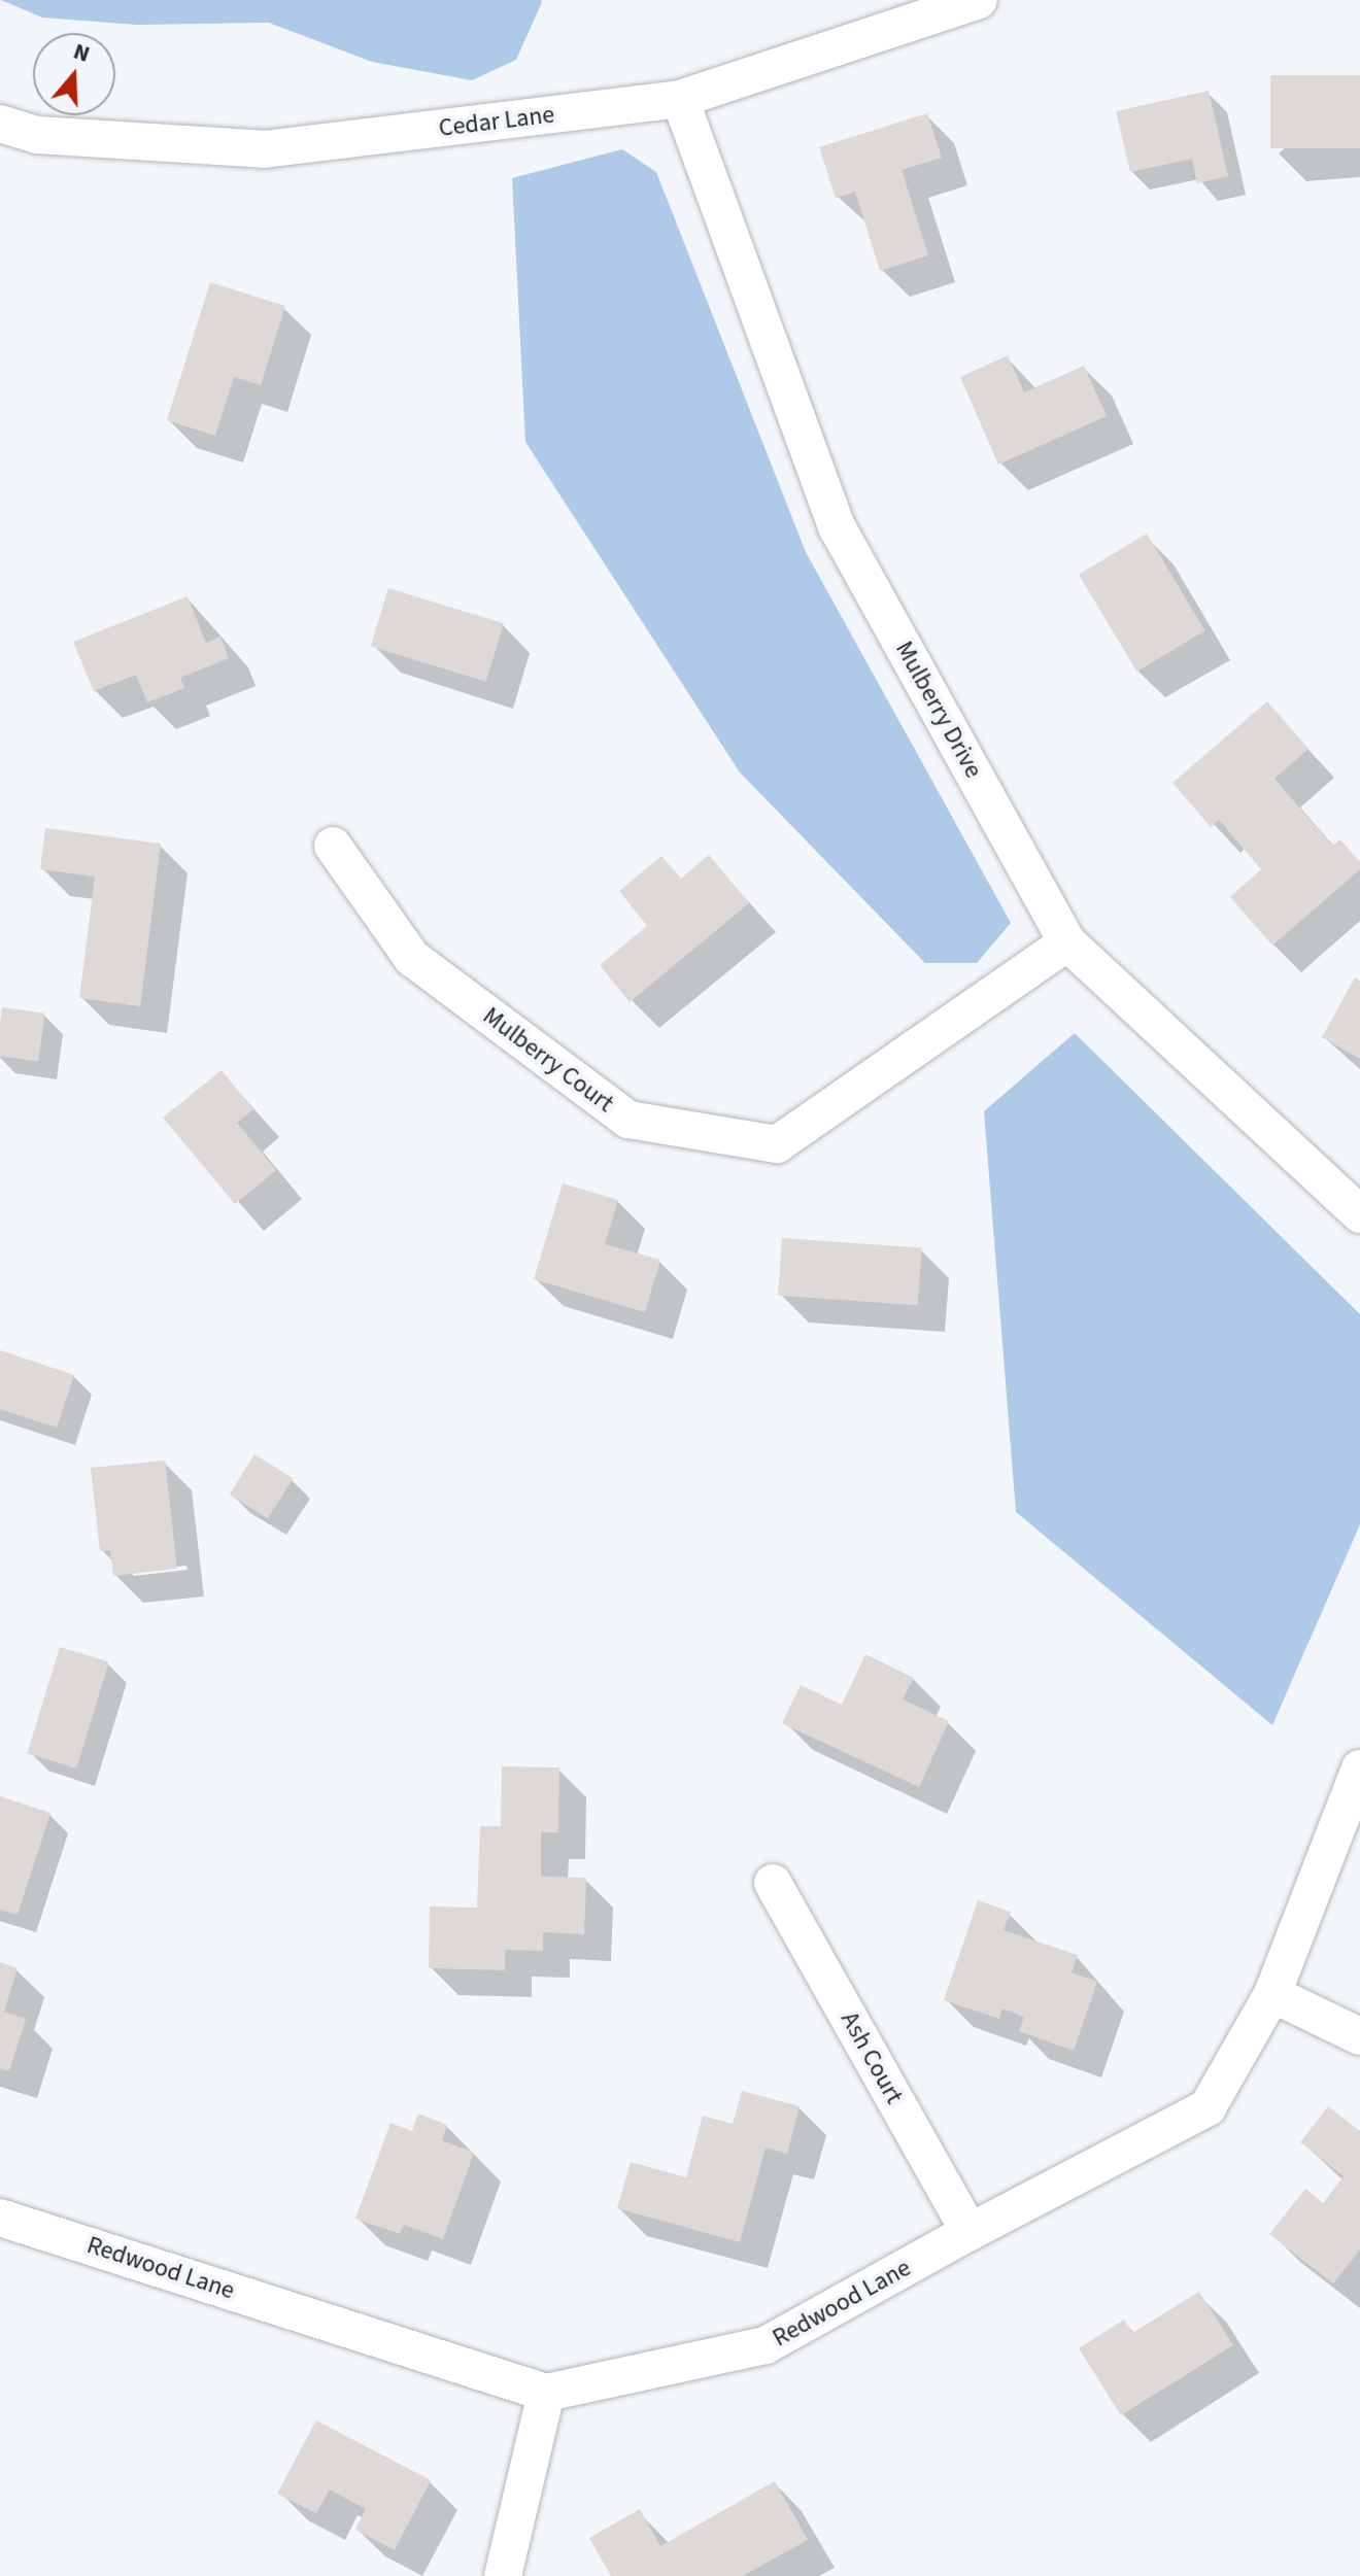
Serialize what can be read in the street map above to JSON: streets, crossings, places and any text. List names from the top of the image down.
{
  "streets": {
    "street": [
      "Cedar Lane",
      "Mulberry Drive",
      "Mulberry Court",
      "Ash Court",
      "Redwood Lane"
    ]
  },
  "crossings": [
    ["Cedar Lane", "Mulberry Drive"],
    ["Mulberry Drive", "Mulberry Court"],
    ["Ash Court", "Redwood Lane"]
  ],
  "north": "top"
}
